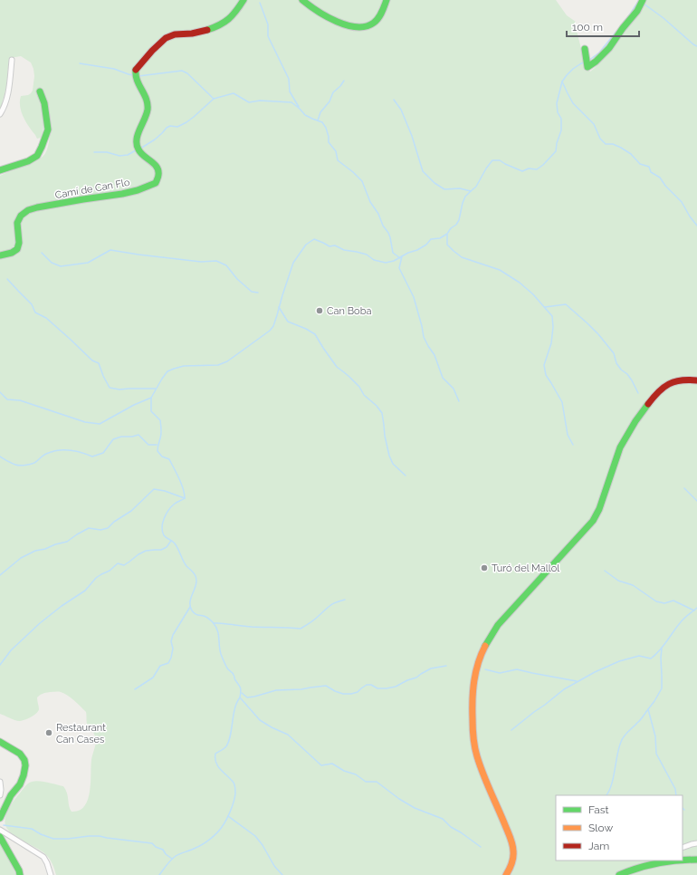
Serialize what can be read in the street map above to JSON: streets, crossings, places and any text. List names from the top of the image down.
{
  "streets": {
    "street": ["Camí de Can Flo"]
  },
  "places": ["Can Boba", "Turó del Mallol", "Restaurant Can Cases"],
  "legend": ["Fast", "Slow", "Jam"],
  "scale_bar": "100 m"
}
